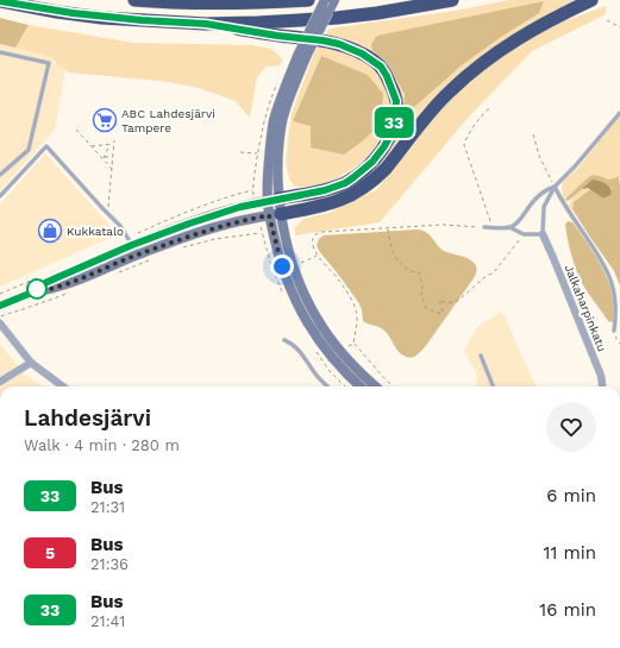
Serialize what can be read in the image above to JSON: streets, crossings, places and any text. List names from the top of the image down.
{
  "streets": {
    "street": ["Jalkaharpinkatu"]
  },
  "places": {
    "supermarket": ["ABC Lahdesjärvi Tampere"],
    "shop": ["Kukkatalo"]
  },
  "lines": ["bus line 33"],
  "page": {
    "on_map": "33",
    "heading": ["Lahdesjärvi", "Walk · 4 min · 280 m"],
    "list": [
      {
        "mark": "33",
        "name": "Bus",
        "note": "21:31",
        "value": "6 min"
      },
      {
        "mark": "5",
        "name": "Bus",
        "note": "21:36",
        "value": "11 min"
      },
      {
        "mark": "33",
        "name": "Bus",
        "note": "21:41",
        "value": "16 min"
      }
    ]
  }
}
